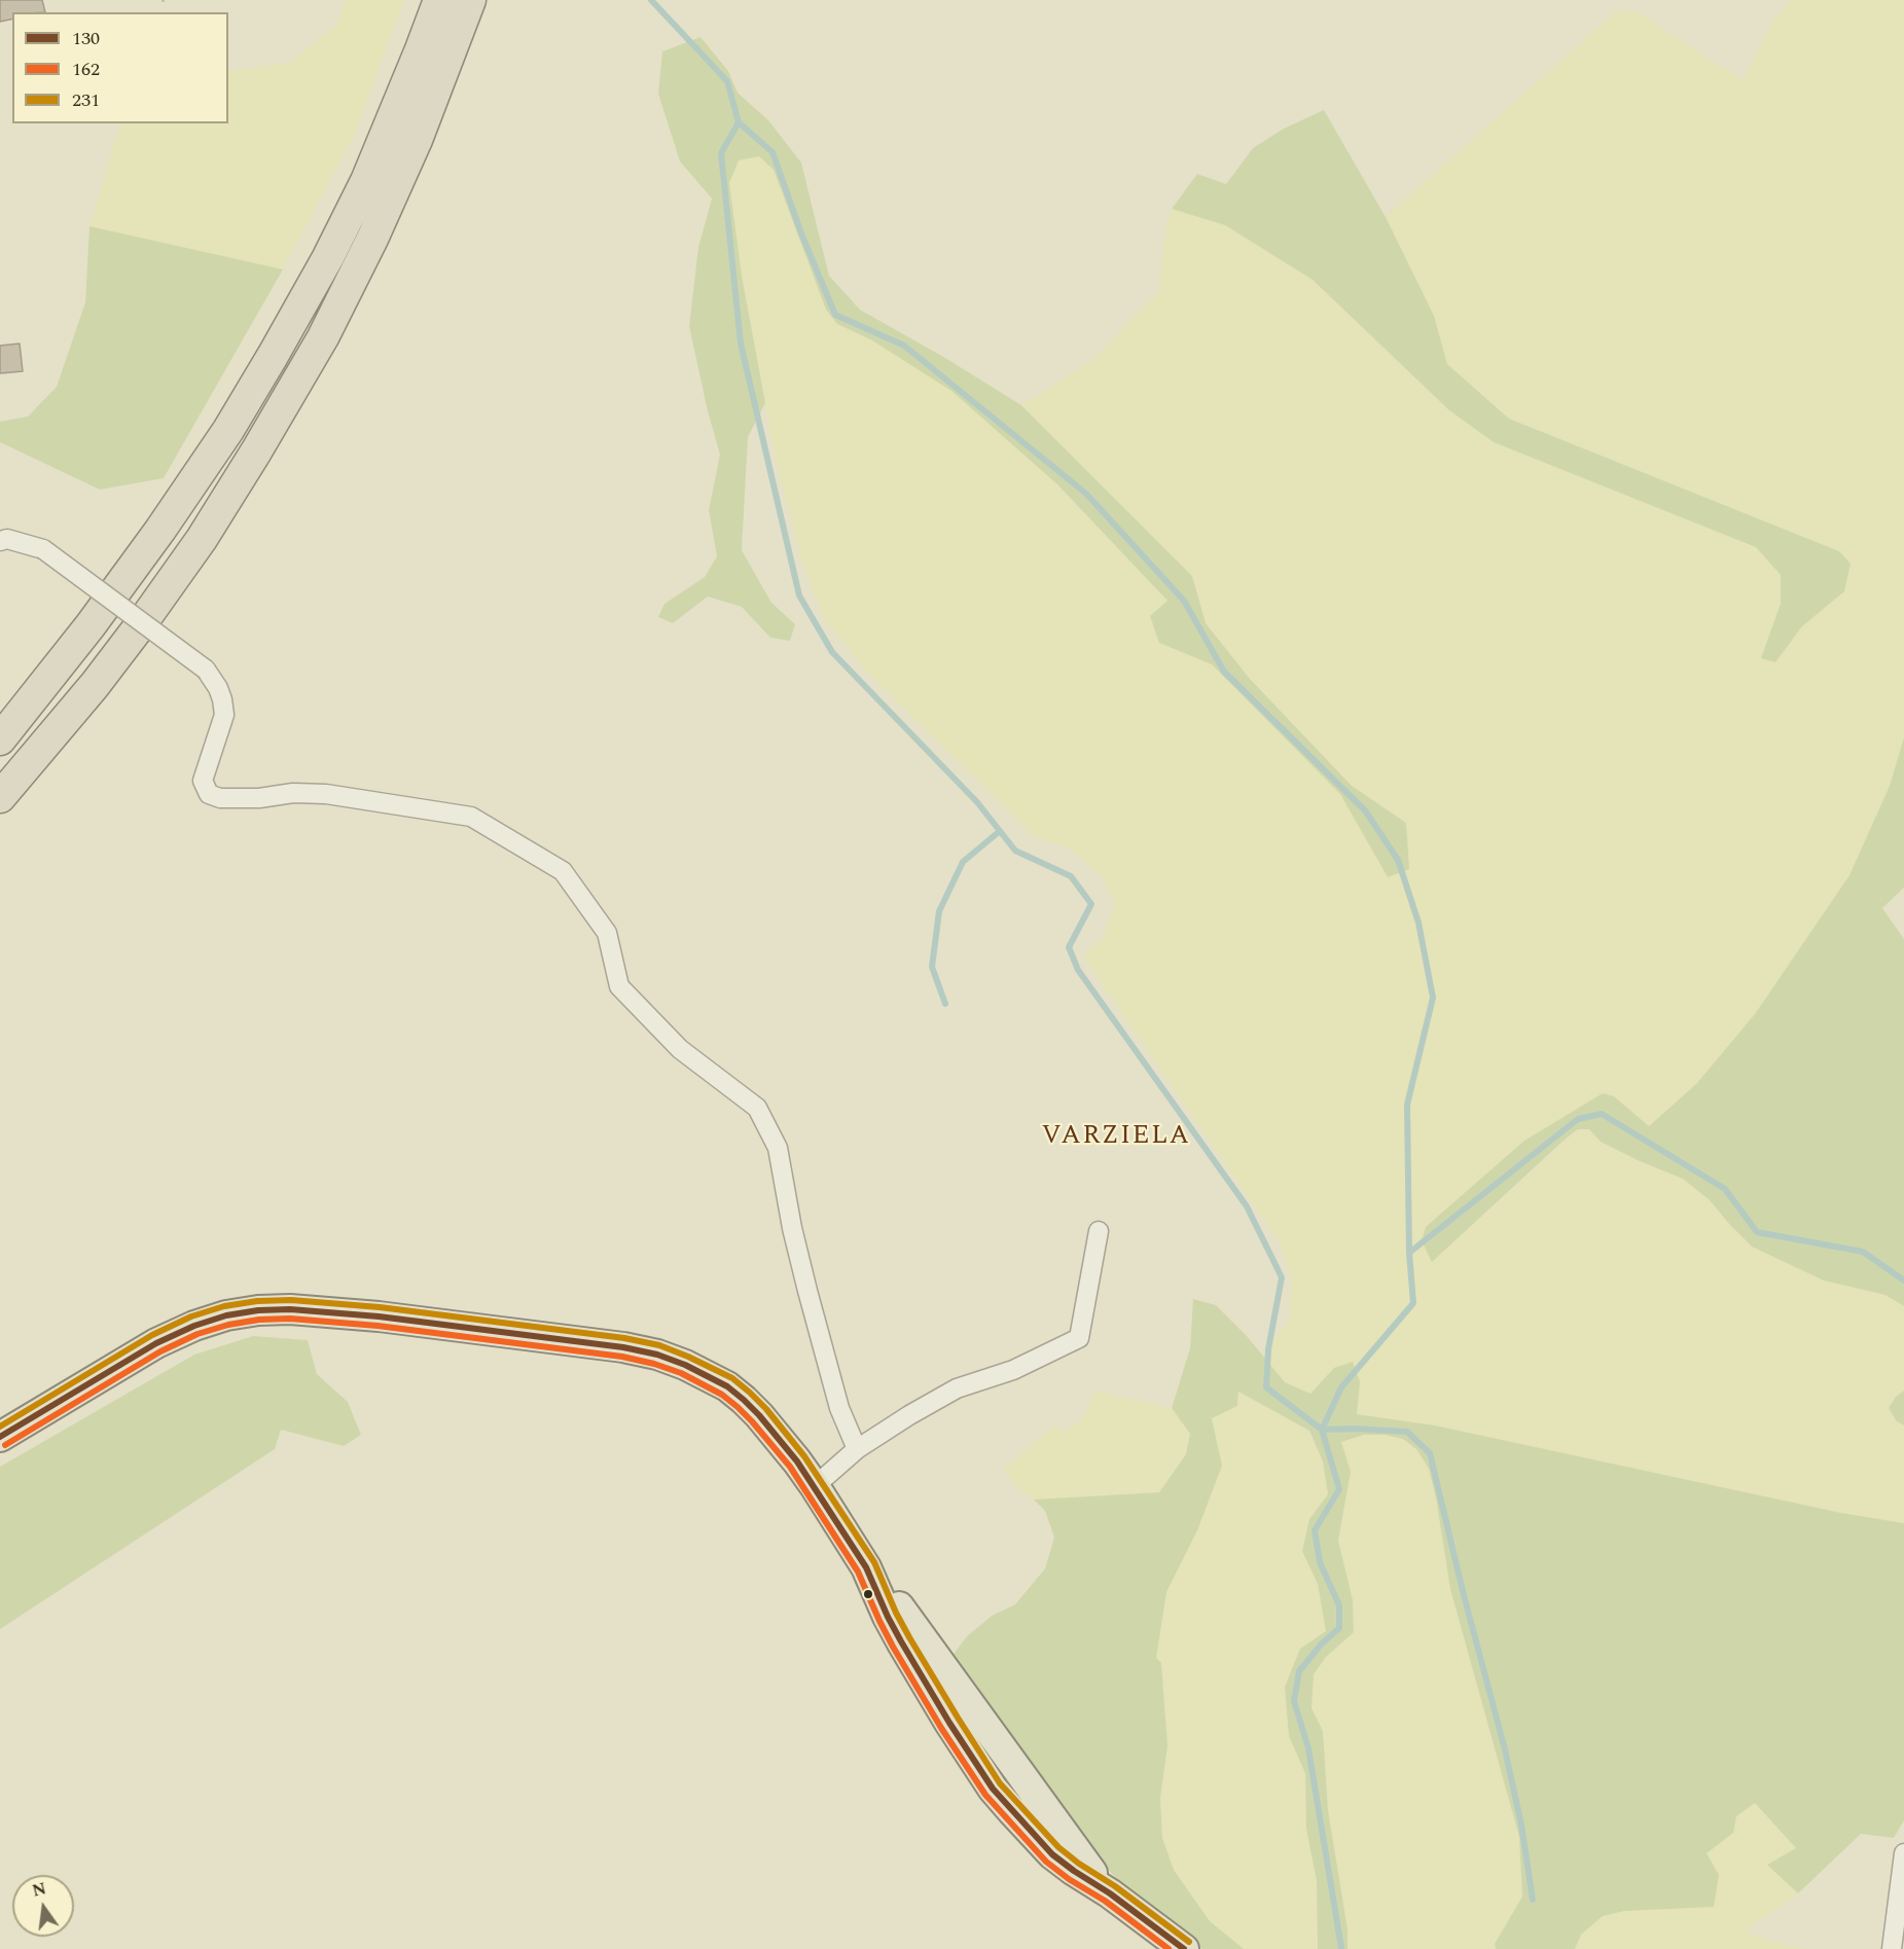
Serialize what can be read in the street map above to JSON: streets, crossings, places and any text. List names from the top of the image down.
{
  "districts": ["VARZIELA"],
  "lines": ["transit line 231", "transit line 130", "transit line 162"],
  "legend": ["130", "162", "231"],
  "north": "top"
}
